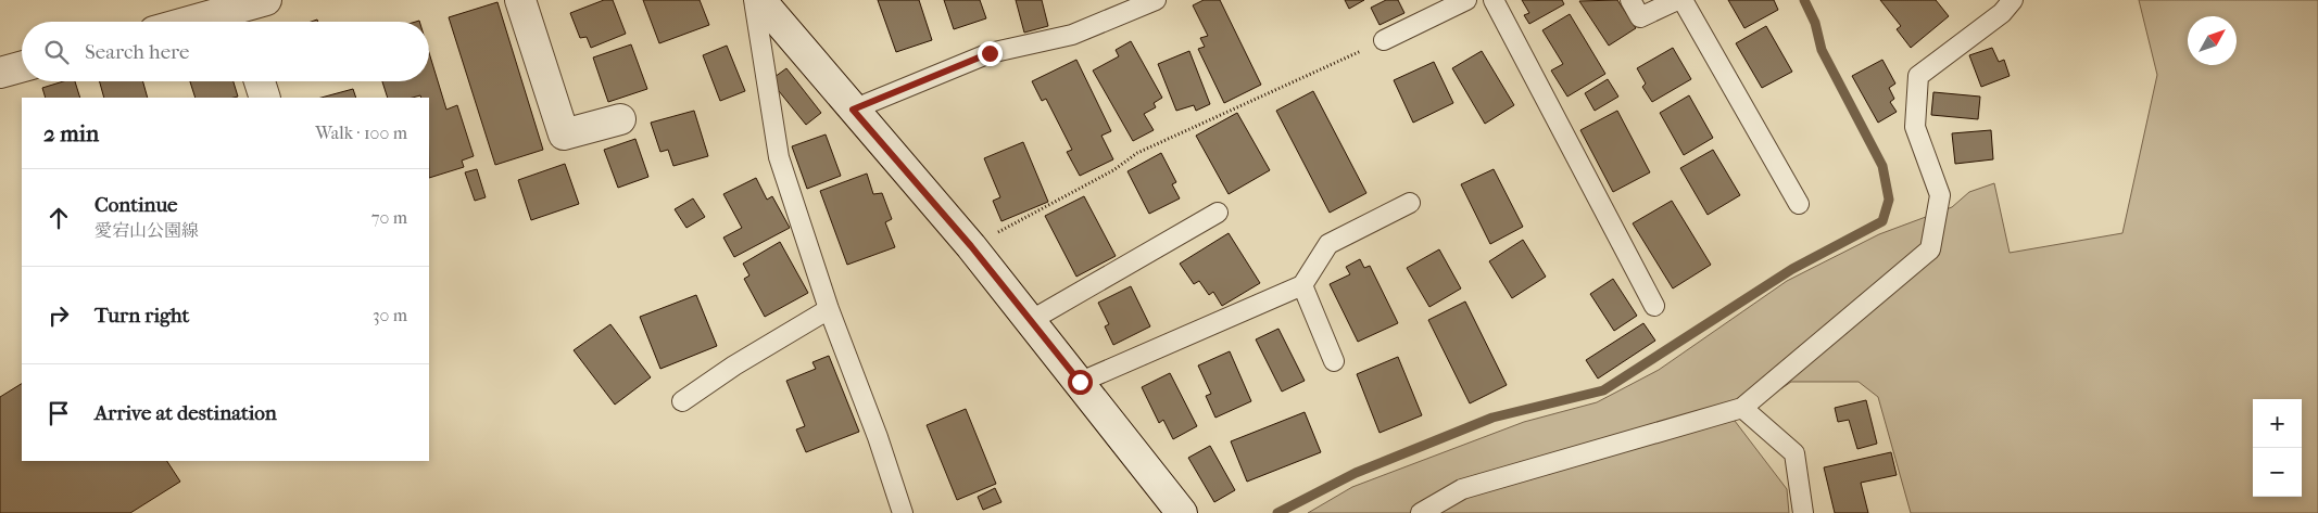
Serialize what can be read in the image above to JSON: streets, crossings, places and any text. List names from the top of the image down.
{
  "north": "top right",
  "page": {
    "search": "Search here",
    "heading": ["2 min", "Walk · 100 m"],
    "list": [
      ["Continue", "愛宕山公園線", "70 m"],
      ["Turn right", "30 m"],
      "Arrive at destination"
    ],
    "map_buttons": ["+", "−"]
  }
}
